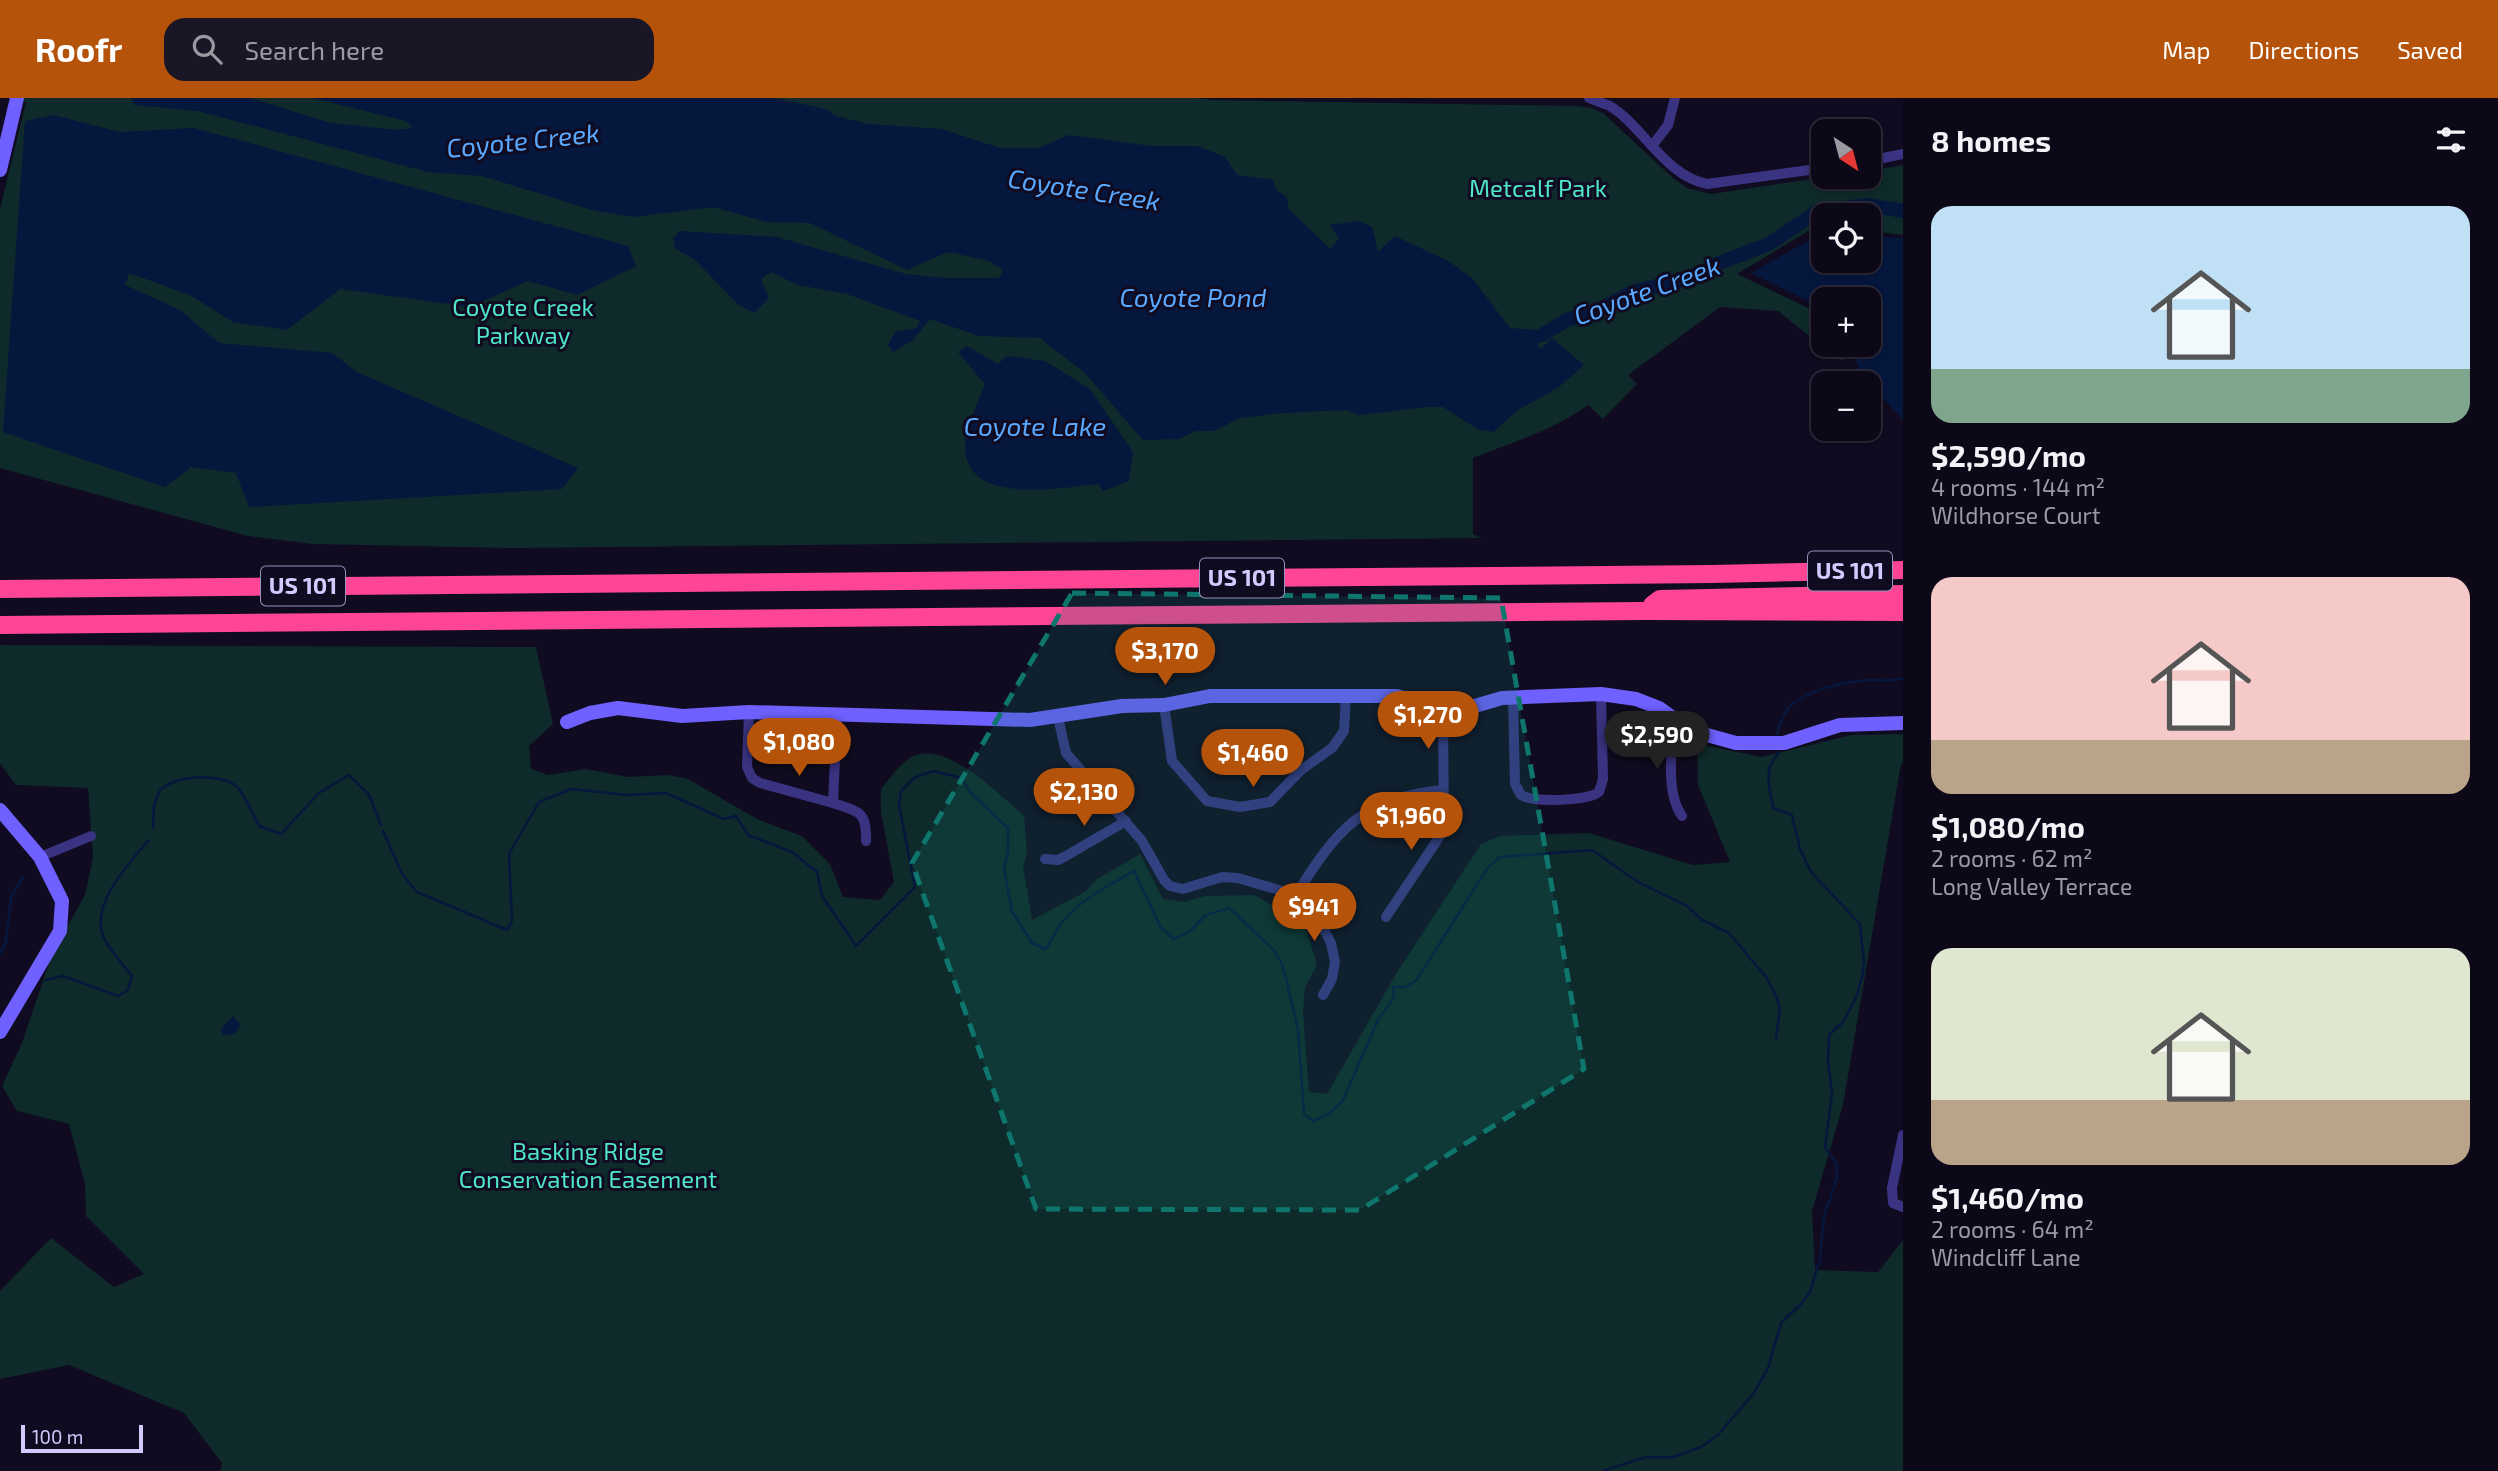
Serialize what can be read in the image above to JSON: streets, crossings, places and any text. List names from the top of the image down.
{
  "streets": {
    "highway": ["US 101"]
  },
  "water": ["Coyote Creek", "Coyote Pond", "Coyote Lake"],
  "parks": ["Metcalf Park", "Coyote Creek Parkway", "Basking Ridge Conservation Easement"],
  "scale_bar": "100 m",
  "north": "bottom right",
  "page": {
    "header": "Roofr",
    "search": "Search here",
    "nav": ["Map", "Directions", "Saved"],
    "heading": "8 homes",
    "map_buttons": ["+", "−"],
    "list": [
      {
        "name": "$2,590/mo",
        "note": "4 rooms · 144 m² · Wildhorse Court"
      },
      {
        "name": "$1,080/mo",
        "note": "2 rooms · 62 m² · Long Valley Terrace"
      },
      {
        "name": "$1,460/mo",
        "note": "2 rooms · 64 m² · Windcliff Lane"
      }
    ],
    "price": [
      "$3,170",
      "$1,270",
      "$2,590",
      "$1,080",
      "$1,460",
      "$2,130",
      "$1,960",
      "$941"
    ],
    "scale": "100 m"
  }
}
